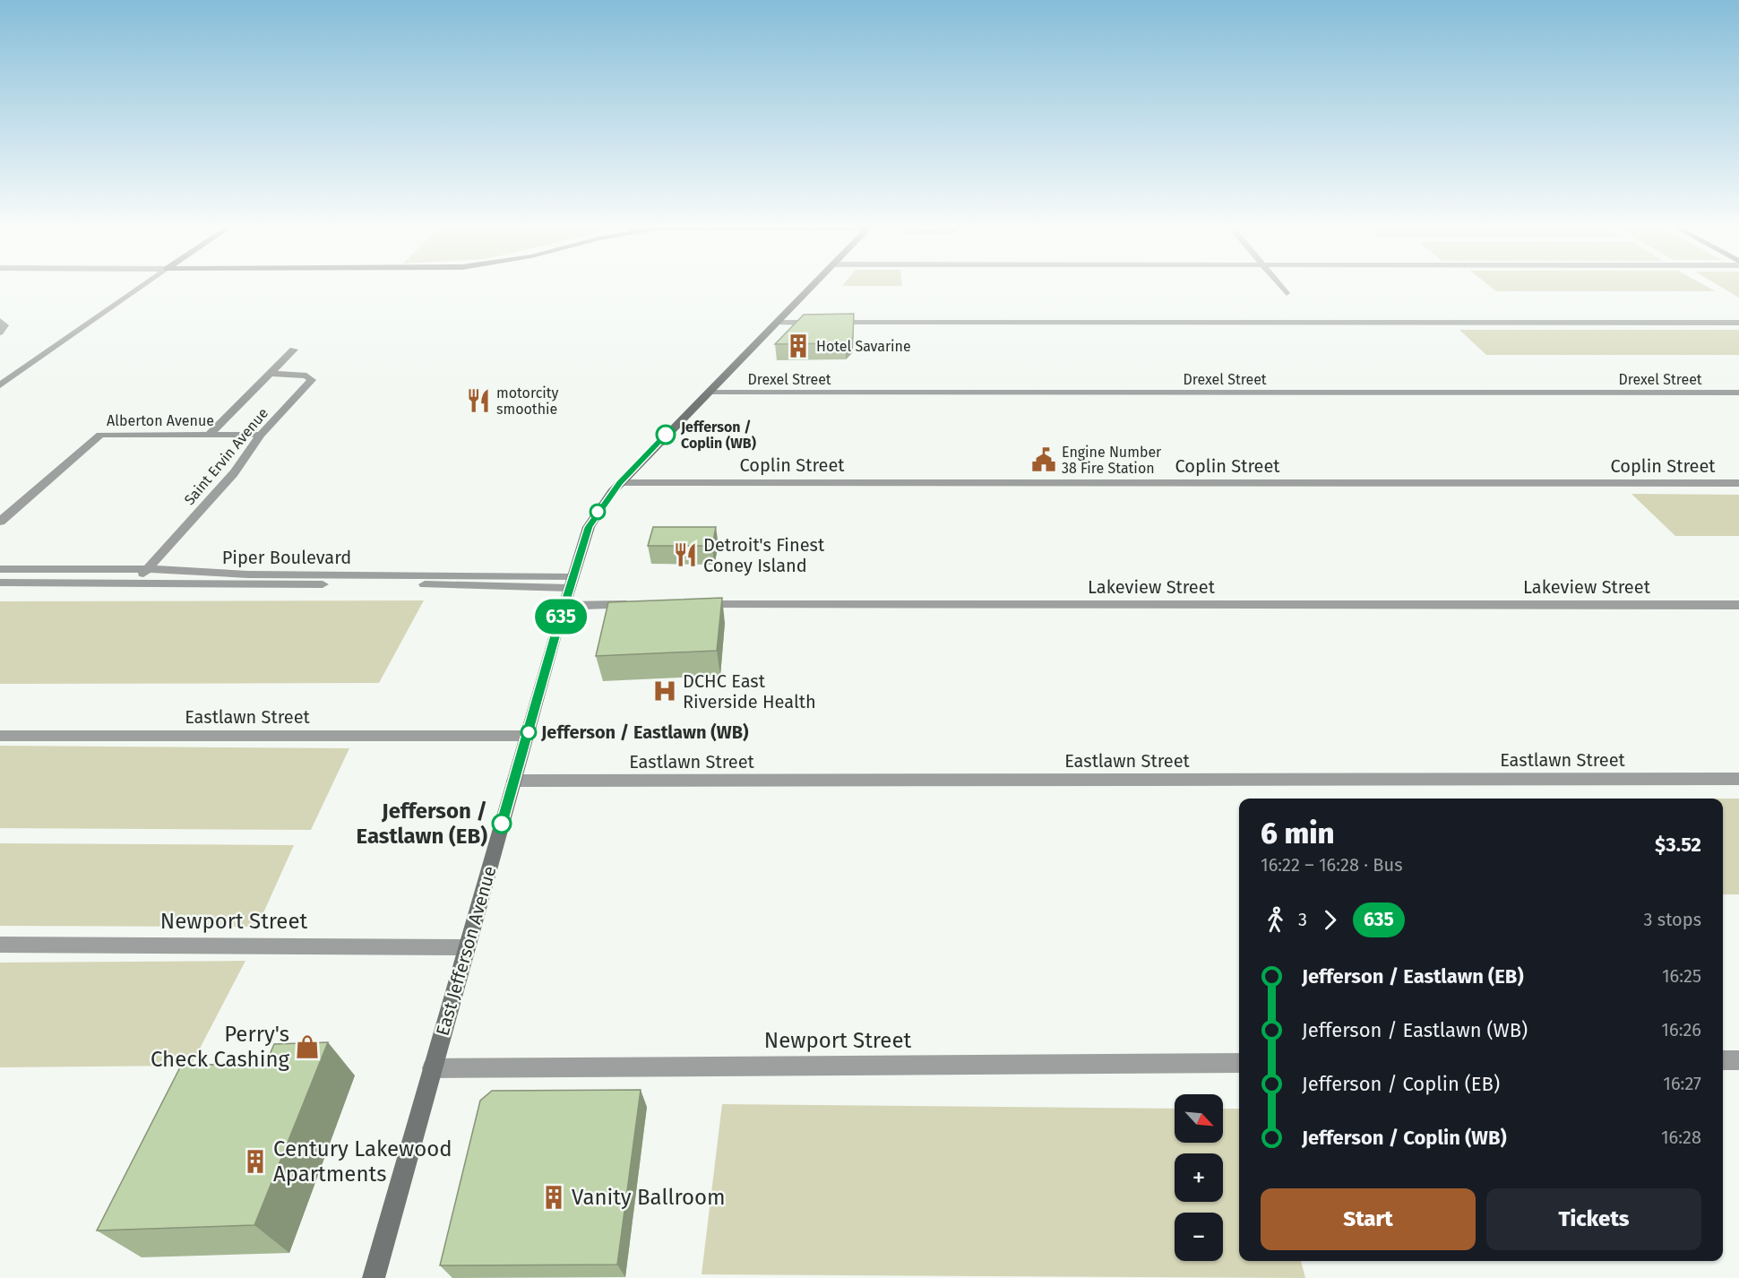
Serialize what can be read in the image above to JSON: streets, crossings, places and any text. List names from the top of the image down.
{
  "streets": {
    "street": [
      "Drexel Street",
      "Alberton Avenue",
      "Saint Ervin Avenue",
      "Coplin Street",
      "Piper Boulevard",
      "Lakeview Street",
      "Eastlawn Street",
      "Newport Street",
      "East Jefferson Avenue"
    ]
  },
  "crossings": [
    ["Drexel Street", "East Jefferson Avenue"],
    ["Alberton Avenue", "Saint Ervin Avenue"],
    ["Saint Ervin Avenue", "Piper Boulevard"],
    ["Coplin Street", "East Jefferson Avenue"],
    ["Piper Boulevard", "East Jefferson Avenue"],
    ["Eastlawn Street", "East Jefferson Avenue"],
    ["Newport Street", "East Jefferson Avenue"]
  ],
  "places": {
    "building": ["Hotel Savarine", "Century Lakewood Apartments", "Vanity Ballroom"],
    "restaurant": ["motorcity smoothie", "Detroit's Finest Coney Island"],
    "other": ["Jefferson / Coplin (WB)", "Jefferson / Eastlawn (WB)", "Jefferson / Eastlawn (EB)"],
    "public building": ["Engine Number 38 Fire Station"],
    "hospital": ["DCHC East Riverside Health"],
    "shop": ["Perry's Check Cashing"]
  },
  "lines": ["bus line 635"],
  "north": "bottom right",
  "page": {
    "on_map": "635",
    "heading": ["6 min", "16:22 – 16:28 · Bus", "$3.52"],
    "legs": ["3", "635", "3 stops"],
    "list": [
      {
        "name": "Jefferson / Eastlawn (EB)",
        "value": "16:25"
      },
      {
        "name": "Jefferson / Eastlawn (WB)",
        "value": "16:26"
      },
      {
        "name": "Jefferson / Coplin (EB)",
        "value": "16:27"
      },
      {
        "name": "Jefferson / Coplin (WB)",
        "value": "16:28"
      }
    ],
    "map_buttons": ["+", "−"],
    "buttons": ["Start", "Tickets"]
  }
}
